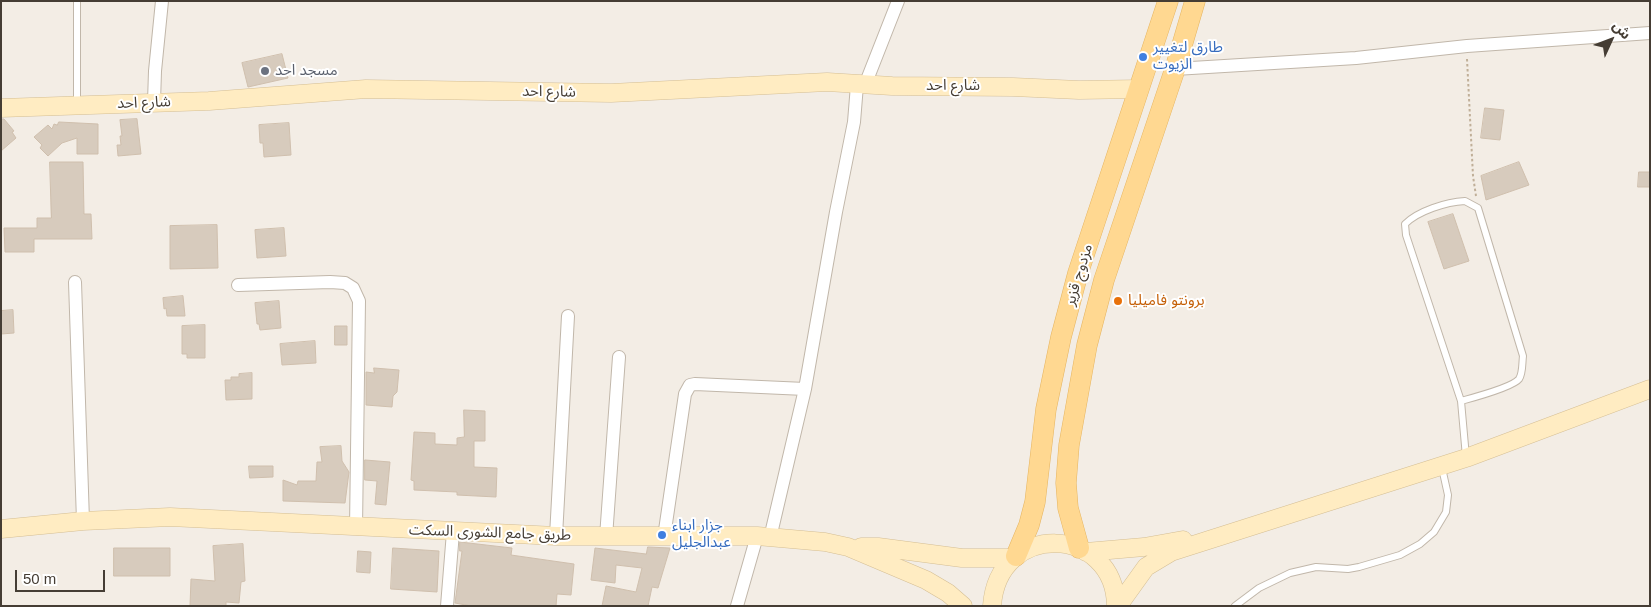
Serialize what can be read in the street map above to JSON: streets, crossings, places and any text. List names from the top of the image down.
{
  "streets": {
    "main road": ["شارع احد", "مزدوج قزير", "طريق جامع الشورى السكت"]
  },
  "crossings": [
    ["شارع احد", "مزدوج قزير"]
  ],
  "places": [
    "طارق لتغيير الزيوت",
    "مسجد احد",
    "برونتو فاميليا",
    "جزار ابناء عبدالجليل"
  ],
  "scale_bar": "50 m",
  "north": "top right"
}
